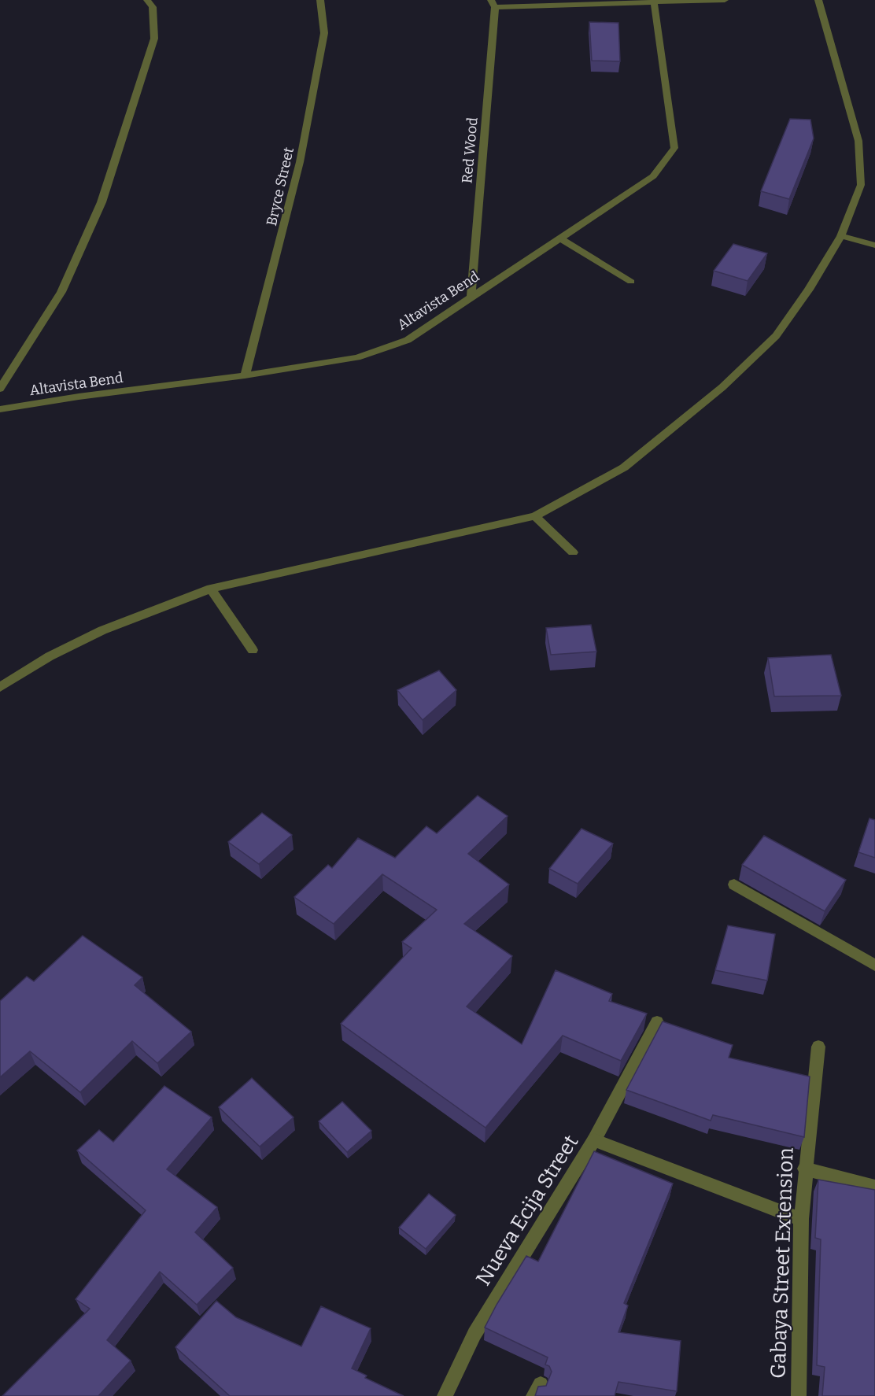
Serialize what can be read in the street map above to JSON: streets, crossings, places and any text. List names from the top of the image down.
{
  "streets": {
    "street": [
      "Red Wood",
      "Bryce Street",
      "Altavista Bend",
      "Nueva Ecija Street",
      "Gabaya Street Extension"
    ]
  },
  "crossings": [
    ["Red Wood", "Altavista Bend"],
    ["Bryce Street", "Altavista Bend"],
    ["Nueva Ecija Street", "Gabaya Street Extension"]
  ]
}
